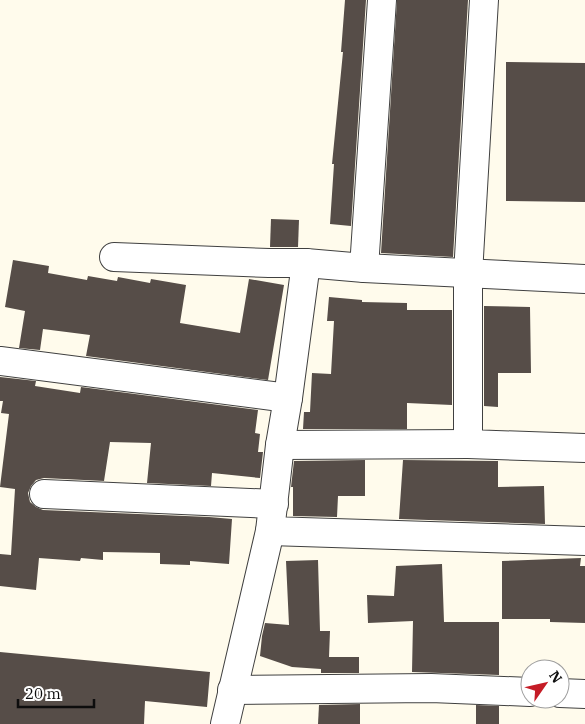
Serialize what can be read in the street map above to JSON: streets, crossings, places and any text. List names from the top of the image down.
{
  "scale_bar": "20 m",
  "north": "top right"
}
